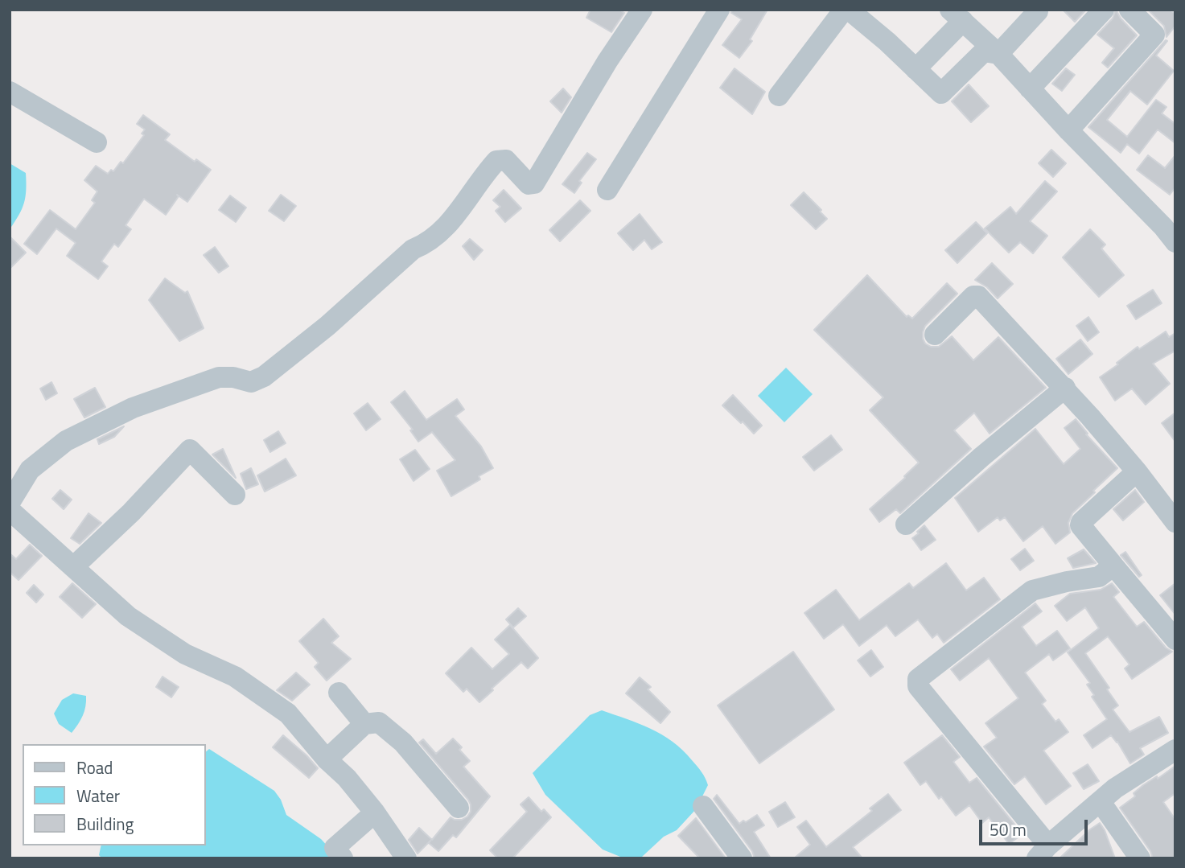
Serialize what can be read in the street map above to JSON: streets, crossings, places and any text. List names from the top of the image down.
{
  "legend": ["Road", "Water", "Building"],
  "scale_bar": "50 m"
}
